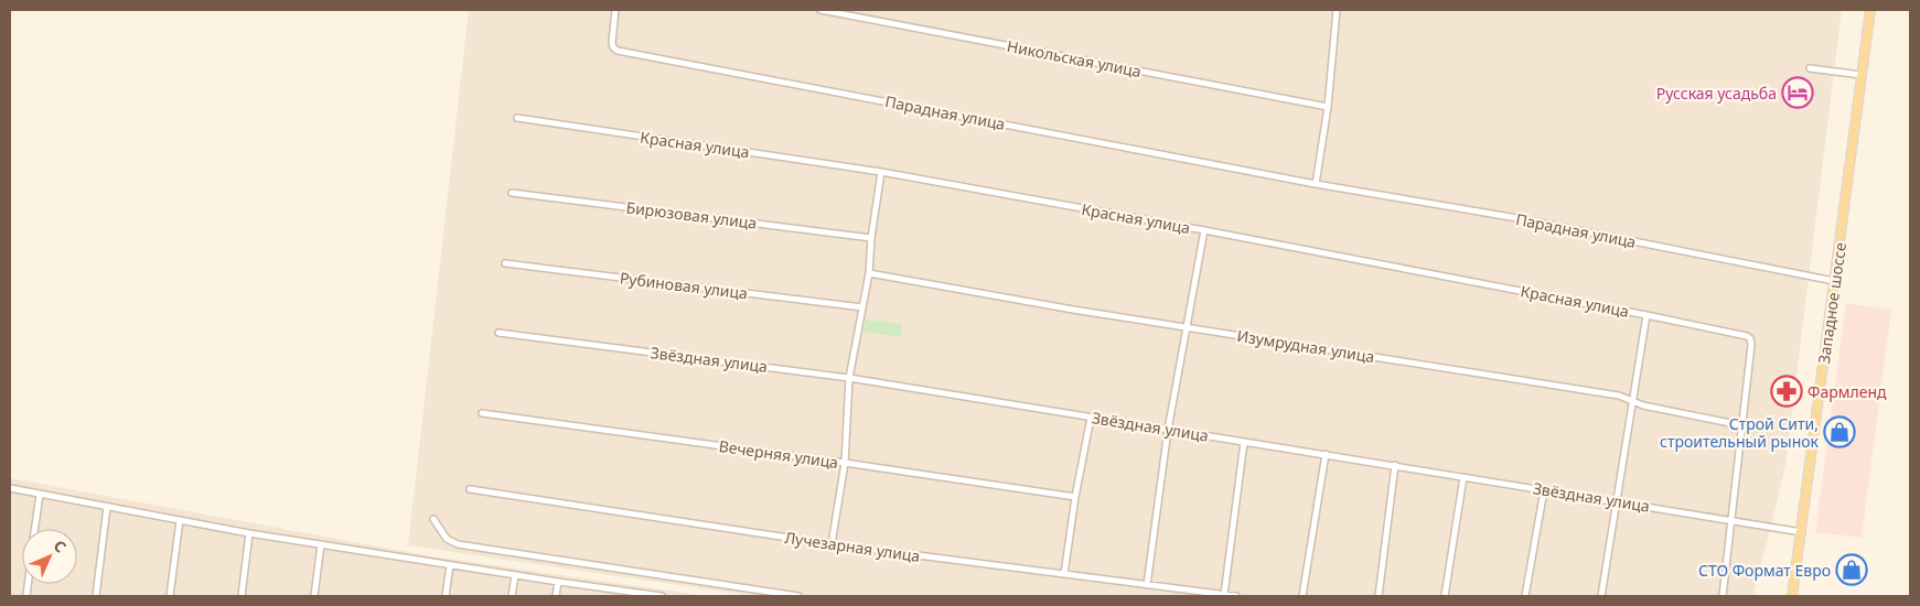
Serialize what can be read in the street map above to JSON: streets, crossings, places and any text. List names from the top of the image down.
{
  "streets": {
    "main road": ["Западное шоссе"],
    "street": [
      "Никольская улица",
      "Парадная улица",
      "Красная улица",
      "Бирюзовая улица",
      "Рубиновая улица",
      "Изумрудная улица",
      "Звёздная улица",
      "Вечерняя улица",
      "Лучезарная улица"
    ]
  },
  "crossings": [
    ["Парадная улица", "Западное шоссе"],
    ["Красная улица", "Изумрудная улица"],
    ["Западное шоссе", "Звёздная улица"]
  ],
  "places": {
    "hotel": ["Русская усадьба"],
    "pharmacy": ["Фармленд"],
    "shop": ["Строй Сити, строительный рынок", "СТО Формат Евро"]
  },
  "north": "top right"
}
